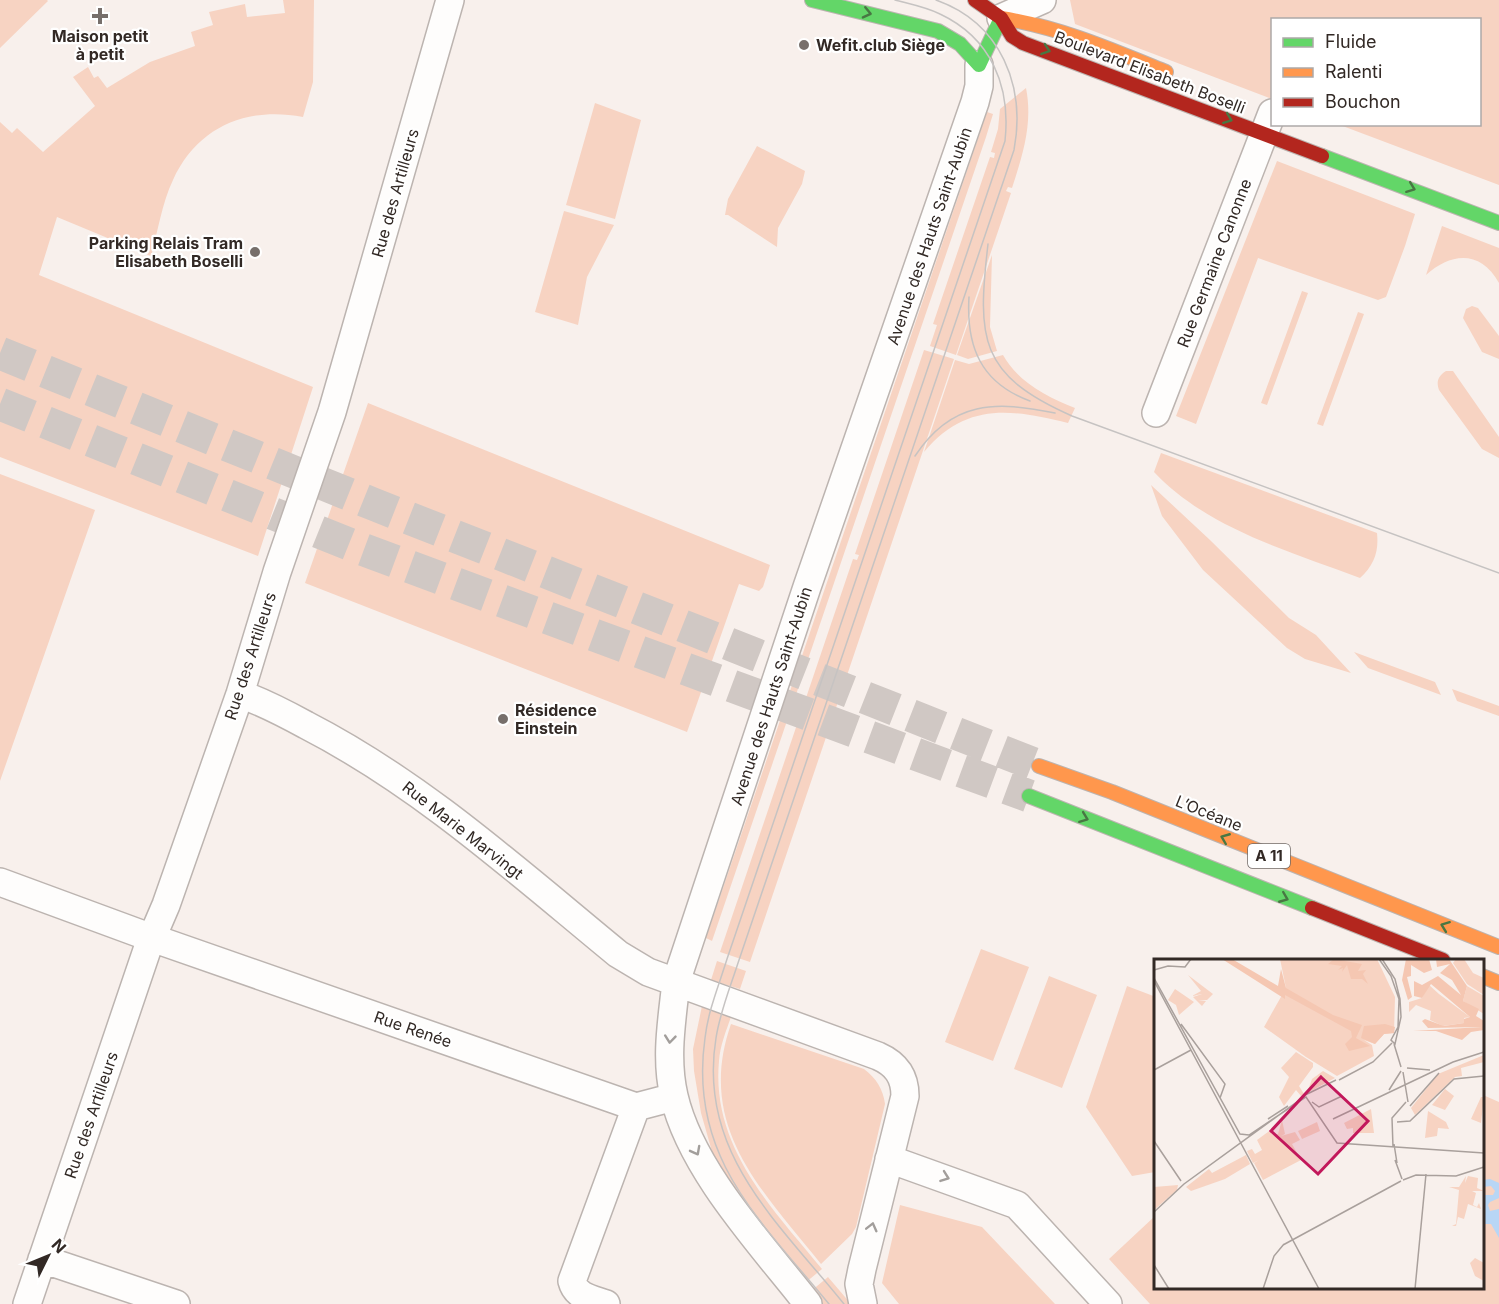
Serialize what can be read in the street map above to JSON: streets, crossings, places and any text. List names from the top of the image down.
{
  "streets": {
    "main road": ["Boulevard Elisabeth Boselli", "L’Océane", "A 11"],
    "street": [
      "Rue des Artilleurs",
      "Avenue des Hauts Saint-Aubin",
      "Rue Germaine Canonne",
      "Rue Marie Marvingt",
      "Rue Renée"
    ]
  },
  "crossings": [
    ["Boulevard Elisabeth Boselli", "Rue Germaine Canonne"],
    ["Rue des Artilleurs", "Rue Marie Marvingt"],
    ["Rue des Artilleurs", "Rue Renée"],
    ["Avenue des Hauts Saint-Aubin", "Rue Marie Marvingt"]
  ],
  "places": {
    "health": ["Maison petit à petit"],
    "other": ["Wefit.club Siège", "Parking Relais Tram Elisabeth Boselli", "Résidence Einstein"]
  },
  "legend": ["Fluide", "Ralenti", "Bouchon"],
  "north": "top right"
}
